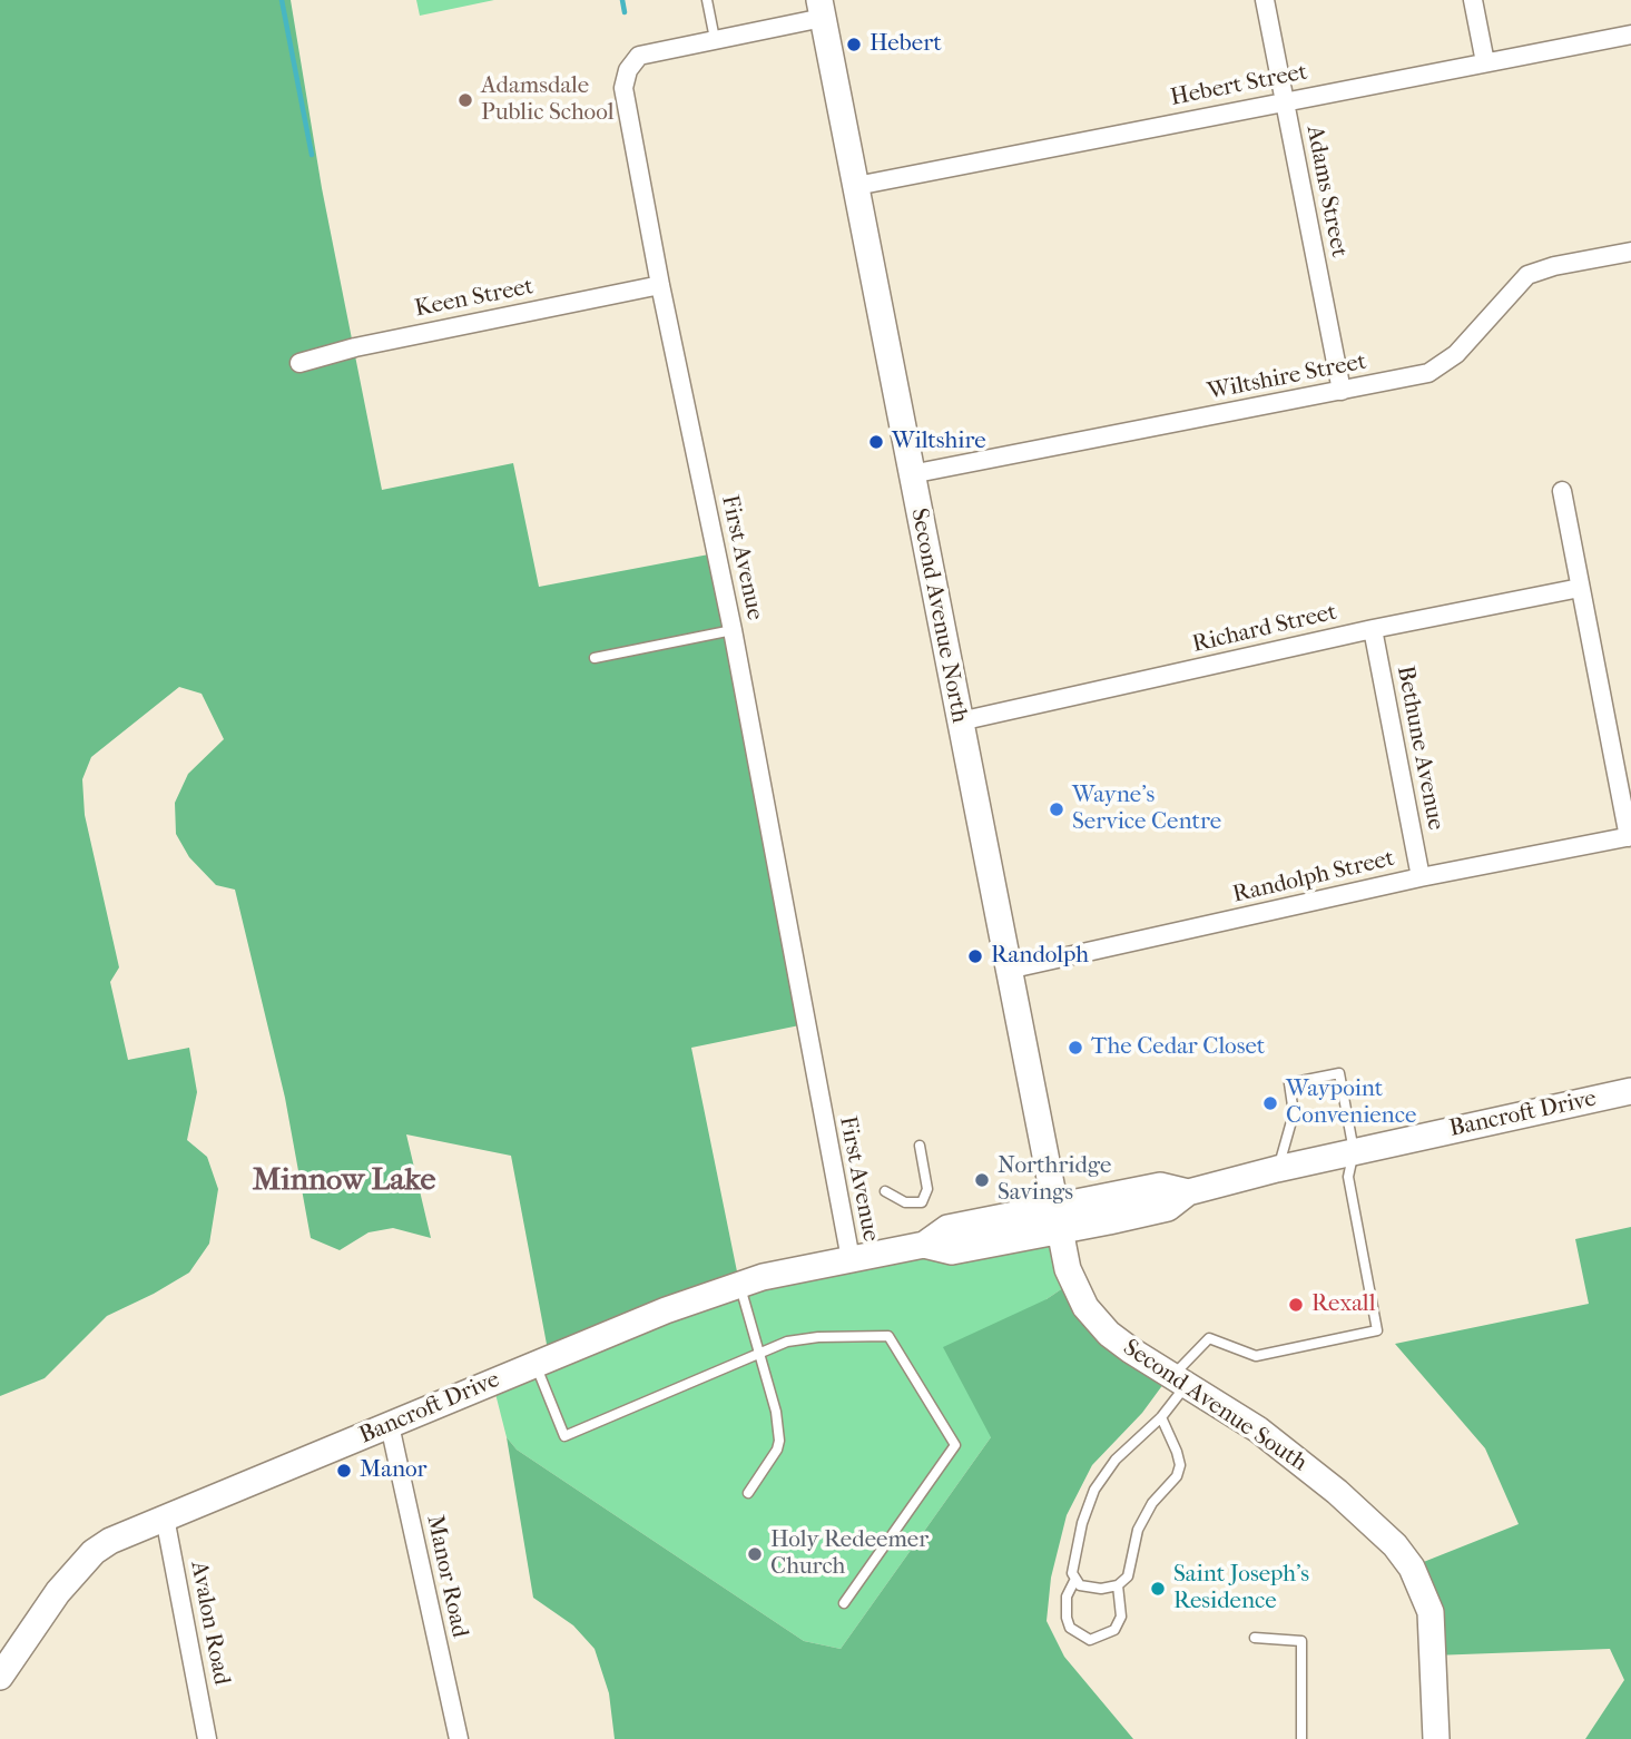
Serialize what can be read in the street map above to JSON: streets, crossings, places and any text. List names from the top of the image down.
{
  "streets": {
    "main road": ["Second Avenue North", "Bancroft Drive", "Second Avenue South"],
    "street": [
      "Hebert Street",
      "Adams Street",
      "Keen Street",
      "Wiltshire Street",
      "First Avenue",
      "Richard Street",
      "Bethune Avenue",
      "Randolph Street",
      "Manor Road",
      "Avalon Road"
    ]
  },
  "crossings": [
    ["Hebert Street", "Adams Street"],
    ["Hebert Street", "Second Avenue North"],
    ["Adams Street", "Wiltshire Street"],
    ["Keen Street", "First Avenue"],
    ["Wiltshire Street", "Second Avenue North"],
    ["First Avenue", "Second Avenue North"],
    ["First Avenue", "Bancroft Drive"],
    ["Second Avenue North", "Richard Street"],
    ["Second Avenue North", "Randolph Street"],
    ["Second Avenue North", "Bancroft Drive"],
    ["Second Avenue North", "Second Avenue South"],
    ["Richard Street", "Bethune Avenue"],
    ["Bethune Avenue", "Randolph Street"],
    ["Bancroft Drive", "Second Avenue South"],
    ["Bancroft Drive", "Manor Road"],
    ["Bancroft Drive", "Avalon Road"]
  ],
  "districts": ["Minnow Lake"],
  "places": [
    "Hebert",
    "Adamsdale Public School",
    "Wiltshire",
    "Wayne's Service Centre",
    "Randolph",
    "The Cedar Closet",
    "Waypoint Convenience",
    "Northridge Savings",
    "Rexall",
    "Manor",
    "Holy Redeemer Church",
    "Saint Joseph's Residence"
  ]
}
